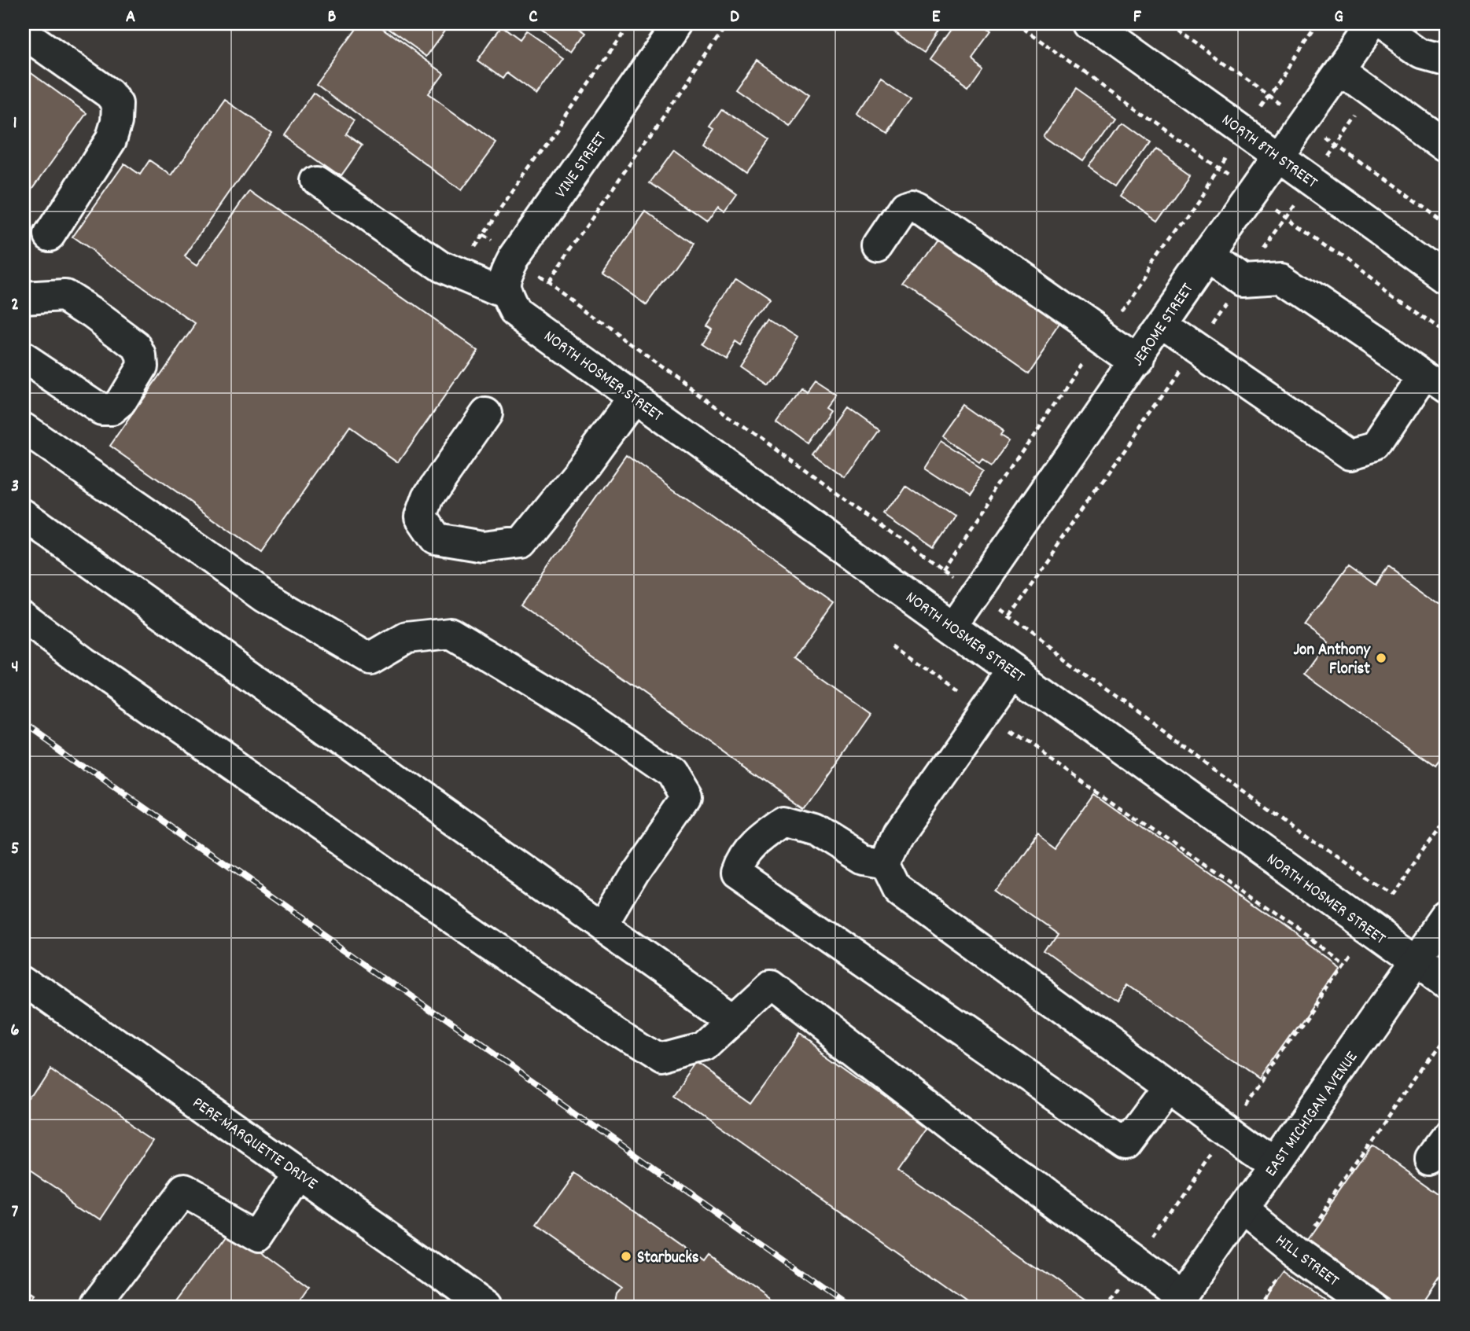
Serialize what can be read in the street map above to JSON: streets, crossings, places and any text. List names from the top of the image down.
{
  "streets": {
    "street": [
      "NORTH 8TH STREET",
      "VINE STREET",
      "JEROME STREET",
      "NORTH HOSMER STREET",
      "EAST MICHIGAN AVENUE",
      "PERE MARQUETTE DRIVE",
      "HILL STREET"
    ]
  },
  "crossings": [
    ["NORTH 8TH STREET", "JEROME STREET"],
    ["VINE STREET", "NORTH HOSMER STREET"],
    ["JEROME STREET", "NORTH HOSMER STREET"],
    ["NORTH HOSMER STREET", "EAST MICHIGAN AVENUE"],
    ["EAST MICHIGAN AVENUE", "HILL STREET"]
  ],
  "places": ["Jon Anthony Florist", "Starbucks"],
  "grid": {
    "columns": [
      "A",
      "B",
      "C",
      "D",
      "E",
      "F",
      "G"
    ],
    "rows": [
      "1",
      "2",
      "3",
      "4",
      "5",
      "6",
      "7"
    ]
  }
}
